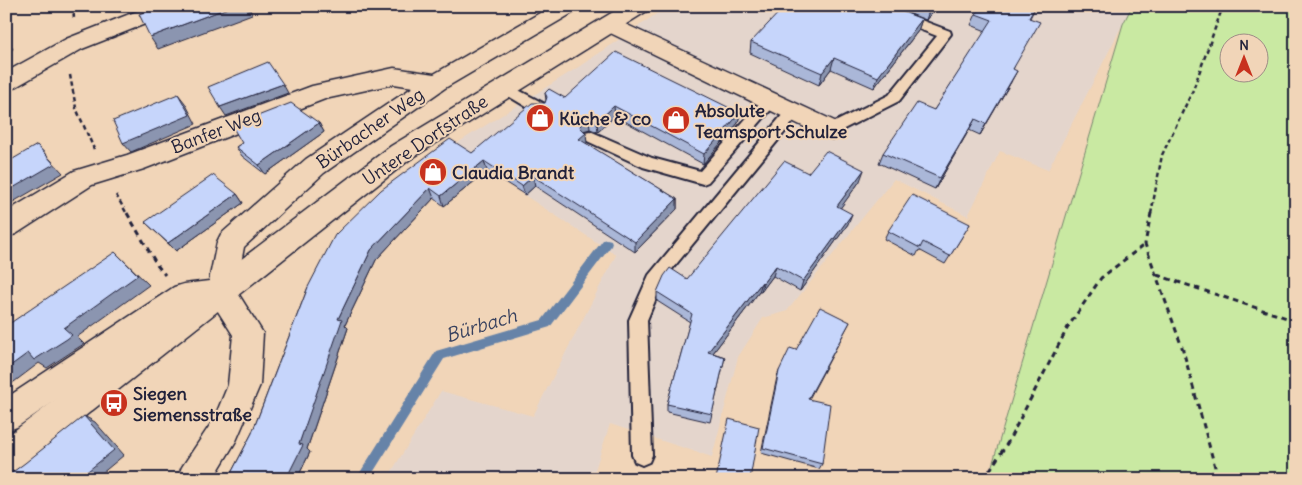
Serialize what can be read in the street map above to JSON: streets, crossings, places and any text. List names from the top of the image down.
{
  "streets": {
    "street": ["Bürbacher Weg", "Banfer Weg", "Untere Dorfstraße"]
  },
  "crossings": [
    ["Bürbacher Weg", "Banfer Weg"],
    ["Bürbacher Weg", "Untere Dorfstraße"]
  ],
  "water": ["Bürbach"],
  "places": {
    "shop": ["Küche & co", "Absolute Teamsport Schulze", "Claudia Brandt"],
    "bus stop": ["Siegen Siemensstraße"]
  },
  "north": "top"
}
